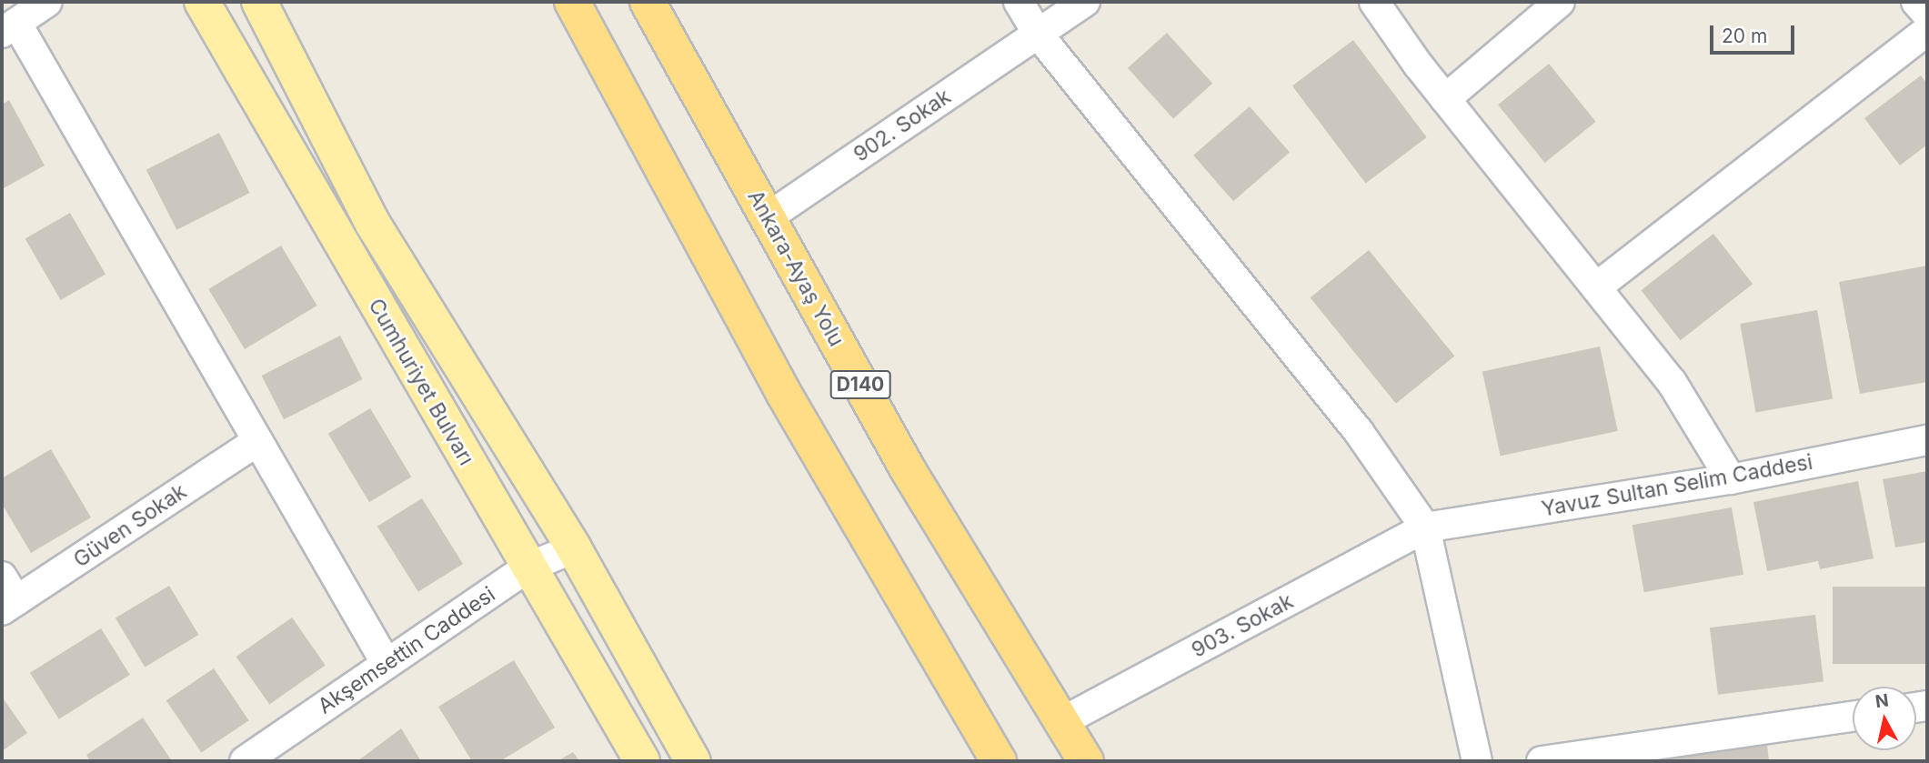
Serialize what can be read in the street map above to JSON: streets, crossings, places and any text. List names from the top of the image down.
{
  "streets": {
    "highway": ["Ankara-Ayaş Yolu", "D140"],
    "main road": ["Cumhuriyet Bulvarı"],
    "street": [
      "902. Sokak",
      "Yavuz Sultan Selim Caddesi",
      "Güven Sokak",
      "903. Sokak",
      "Akşemsettin Caddesi"
    ]
  },
  "crossings": [
    ["902. Sokak", "Ankara-Ayaş Yolu"],
    ["Ankara-Ayaş Yolu", "903. Sokak"],
    ["Cumhuriyet Bulvarı", "Akşemsettin Caddesi"],
    ["Yavuz Sultan Selim Caddesi", "903. Sokak"]
  ],
  "scale_bar": "20 m",
  "north": "top"
}
